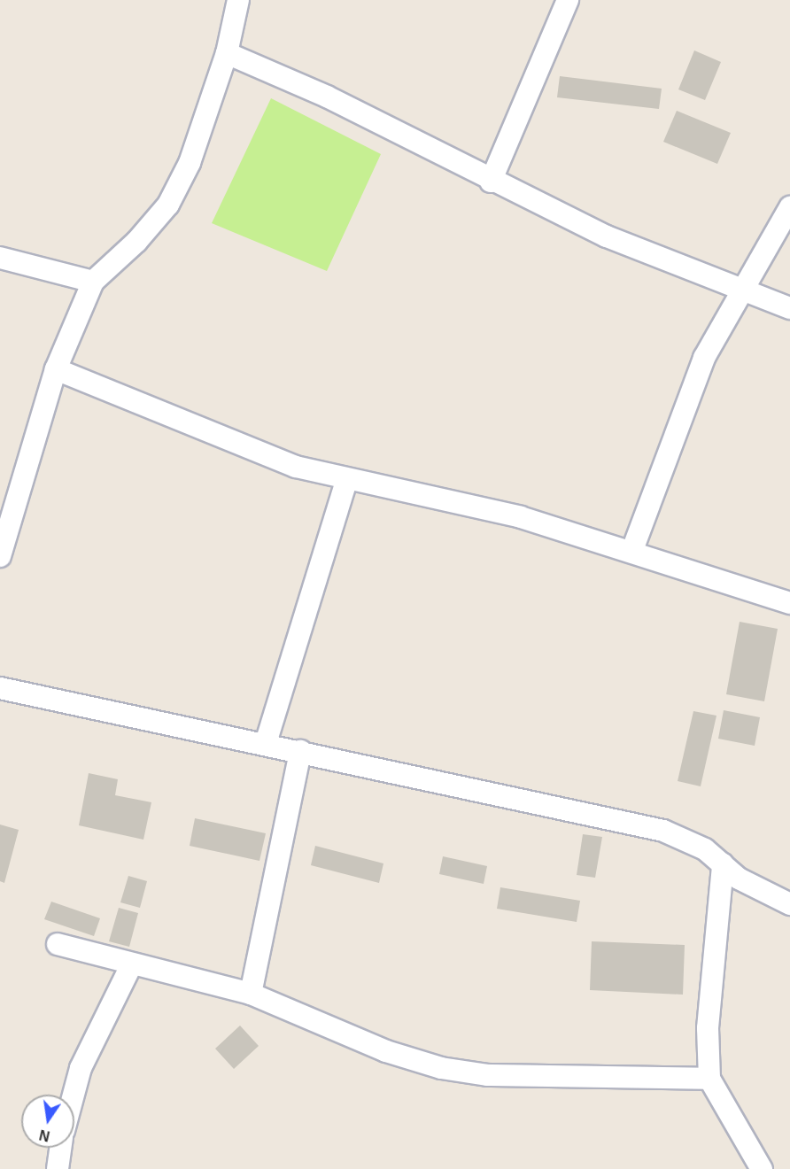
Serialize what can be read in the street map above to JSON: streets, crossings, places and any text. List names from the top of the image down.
{
  "north": "bottom"
}
